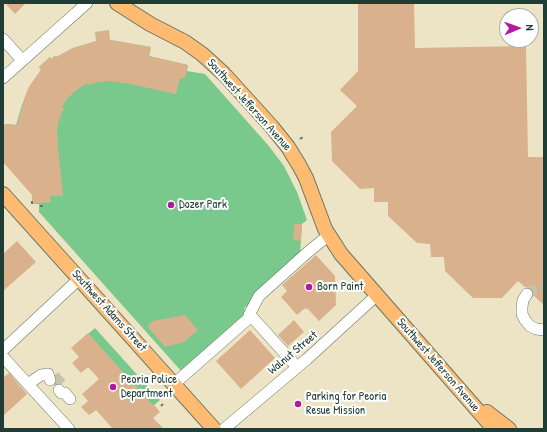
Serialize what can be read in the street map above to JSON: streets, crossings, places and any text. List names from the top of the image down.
{
  "streets": {
    "main road": ["Southwest Jefferson Avenue", "Southwest Adams Street"],
    "street": ["Walnut Street"]
  },
  "crossings": [
    ["Southwest Jefferson Avenue", "Walnut Street"]
  ],
  "places": [
    "Dozer Park",
    "Born Paint",
    "Peoria Police Department",
    "Parking for Peoria Resue Mission"
  ],
  "north": "right"
}
